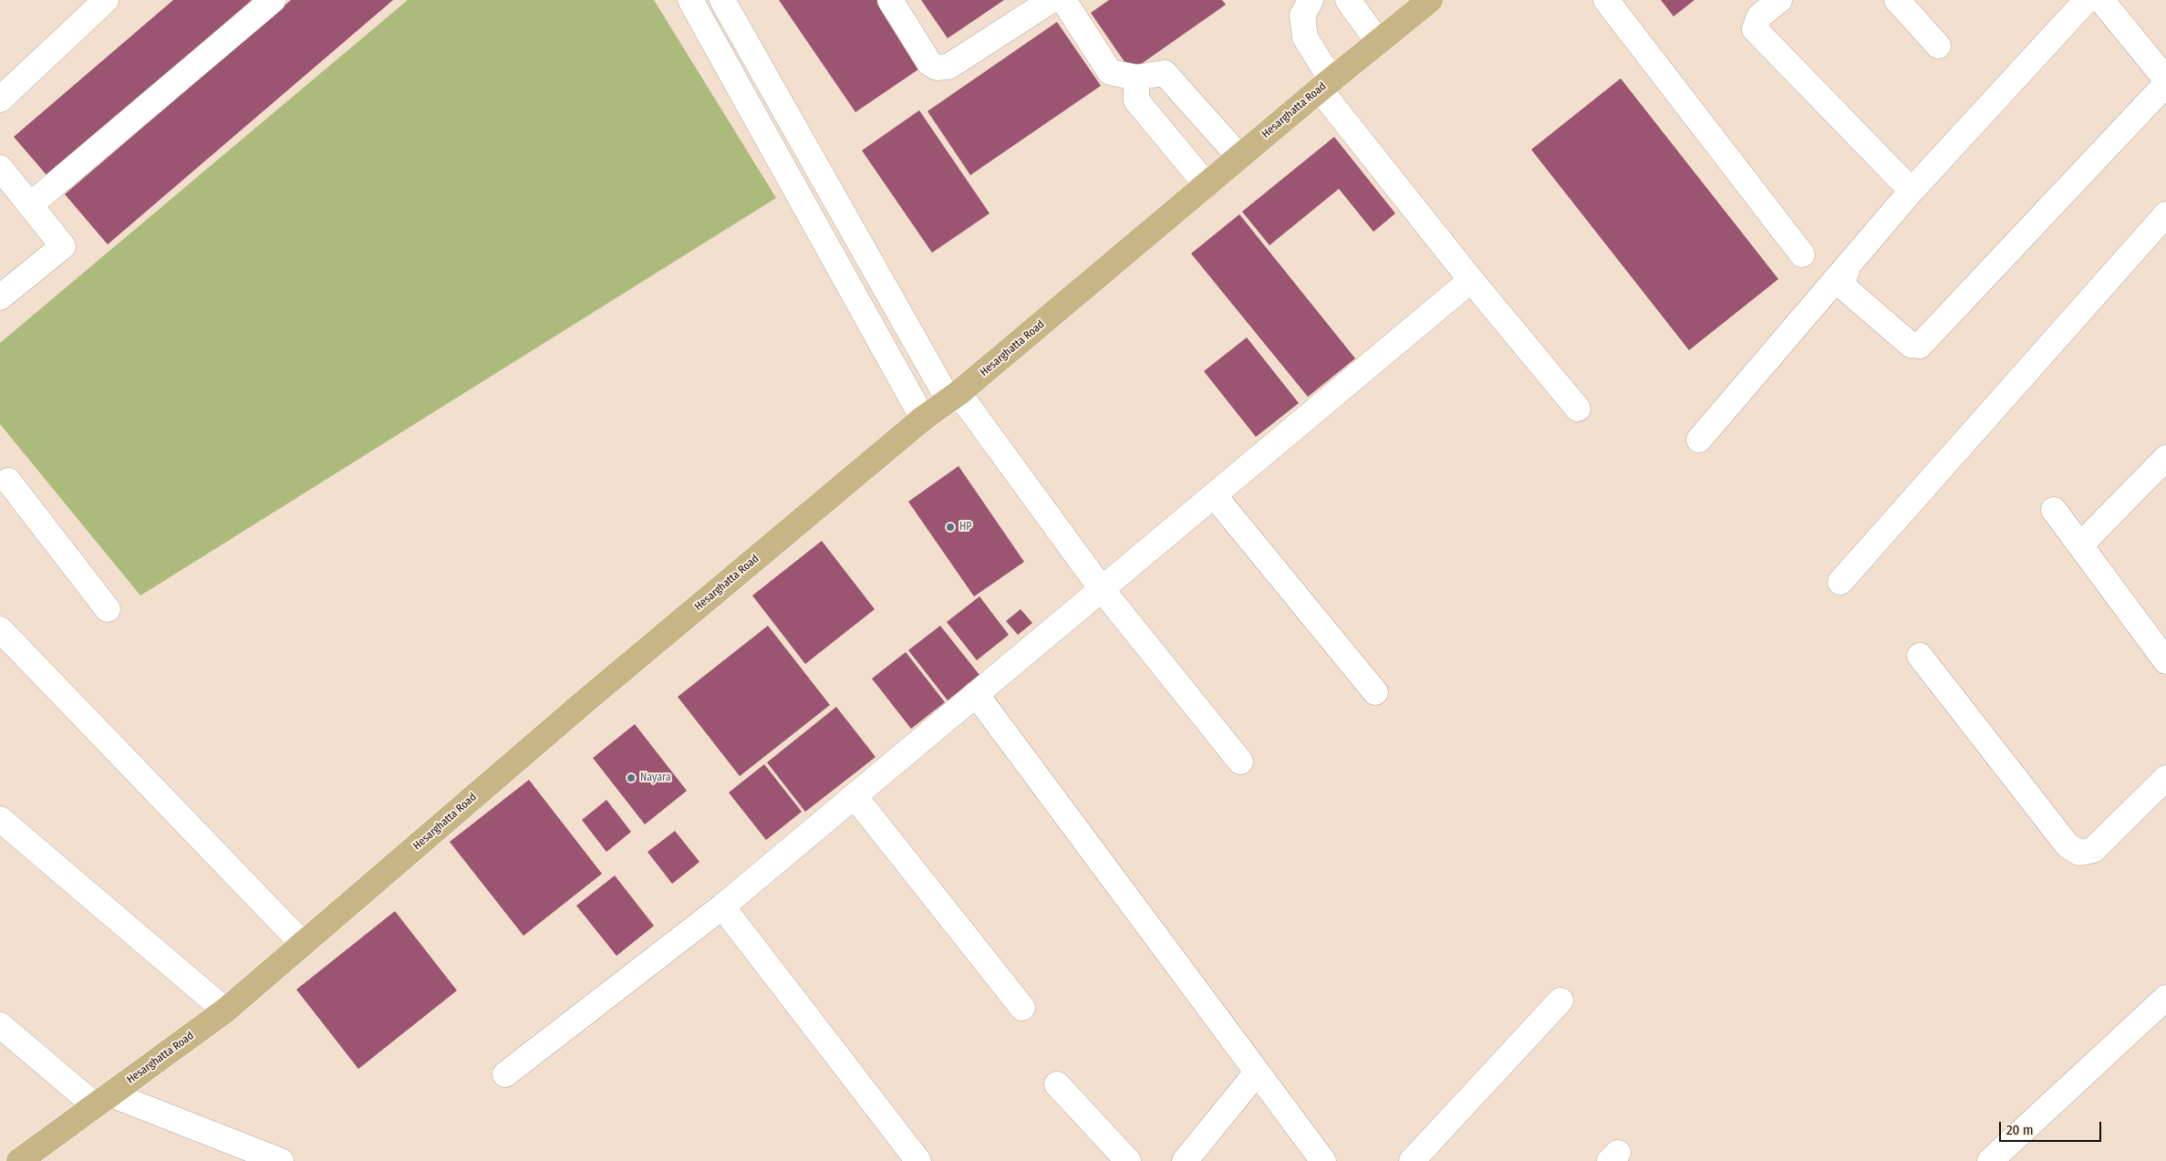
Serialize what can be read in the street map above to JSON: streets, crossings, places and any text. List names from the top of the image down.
{
  "streets": {
    "main road": ["Hesarghatta Road"]
  },
  "places": ["HP", "Nayara"],
  "scale_bar": "20 m"
}
